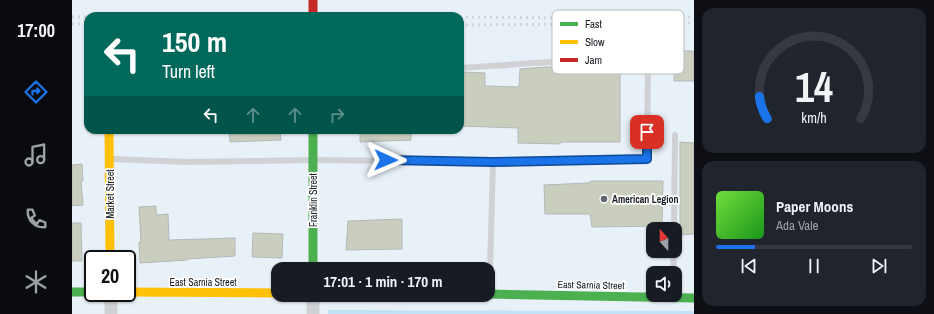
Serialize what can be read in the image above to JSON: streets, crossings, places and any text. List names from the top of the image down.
{
  "streets": {
    "main road": ["Market Street", "Franklin Street", "East Sarnia Street"]
  },
  "places": ["American Legion"],
  "legend": ["Fast", "Slow", "Jam"],
  "north": "top",
  "page": {
    "tabs": "17:00",
    "turn": ["150 m", "Turn left"],
    "song": ["Paper Moons", "Ada Vale"],
    "limit": "20",
    "trip": "17:01 · 1 min · 170 m",
    "gauge": ["14", "km/h"]
  }
}
